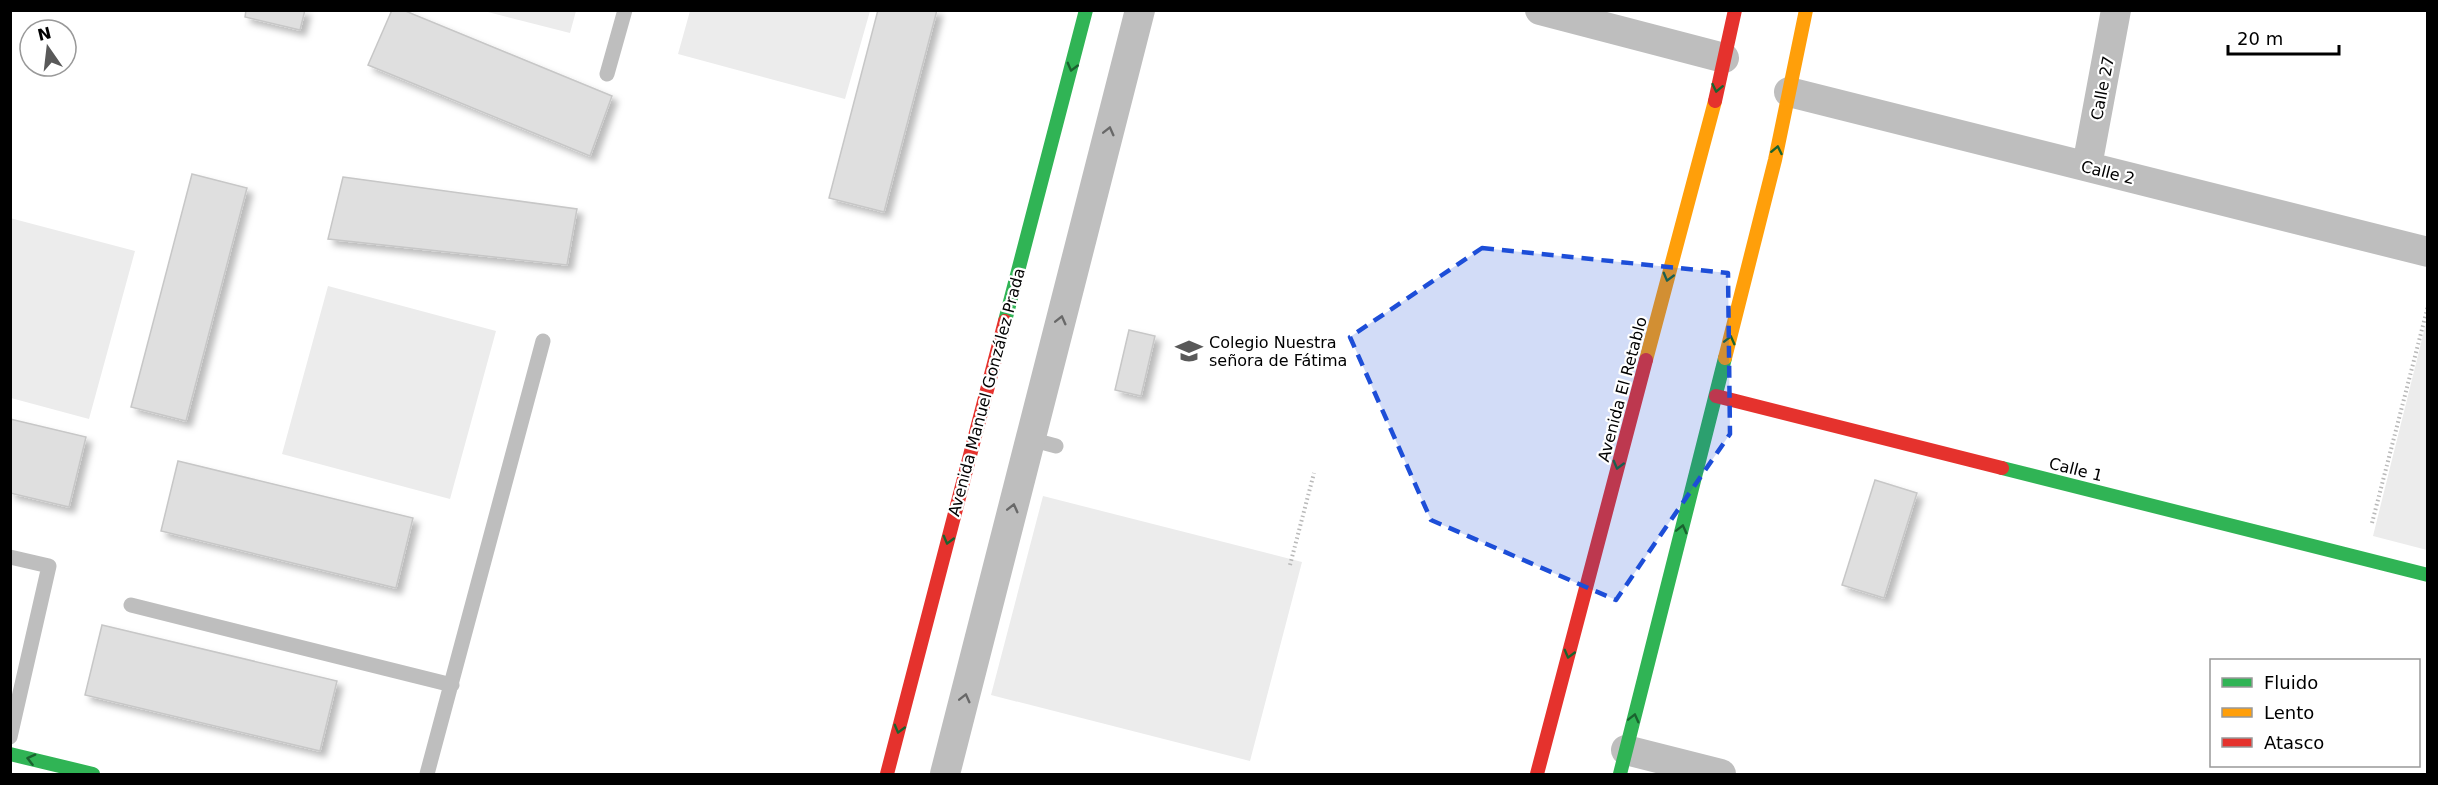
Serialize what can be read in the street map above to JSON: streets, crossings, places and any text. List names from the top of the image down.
{
  "streets": {
    "main road": ["Avenida El Retablo", "Avenida Manuel González Prada", "Calle 1"],
    "street": ["Calle 27", "Calle 2"]
  },
  "crossings": [
    ["Calle 27", "Calle 2"]
  ],
  "one_way": ["Avenida Manuel González Prada"],
  "places": {
    "school or university": ["Colegio Nuestra señora de Fátima"]
  },
  "legend": ["Fluido", "Lento", "Atasco"],
  "scale_bar": "20 m",
  "north": "top"
}
